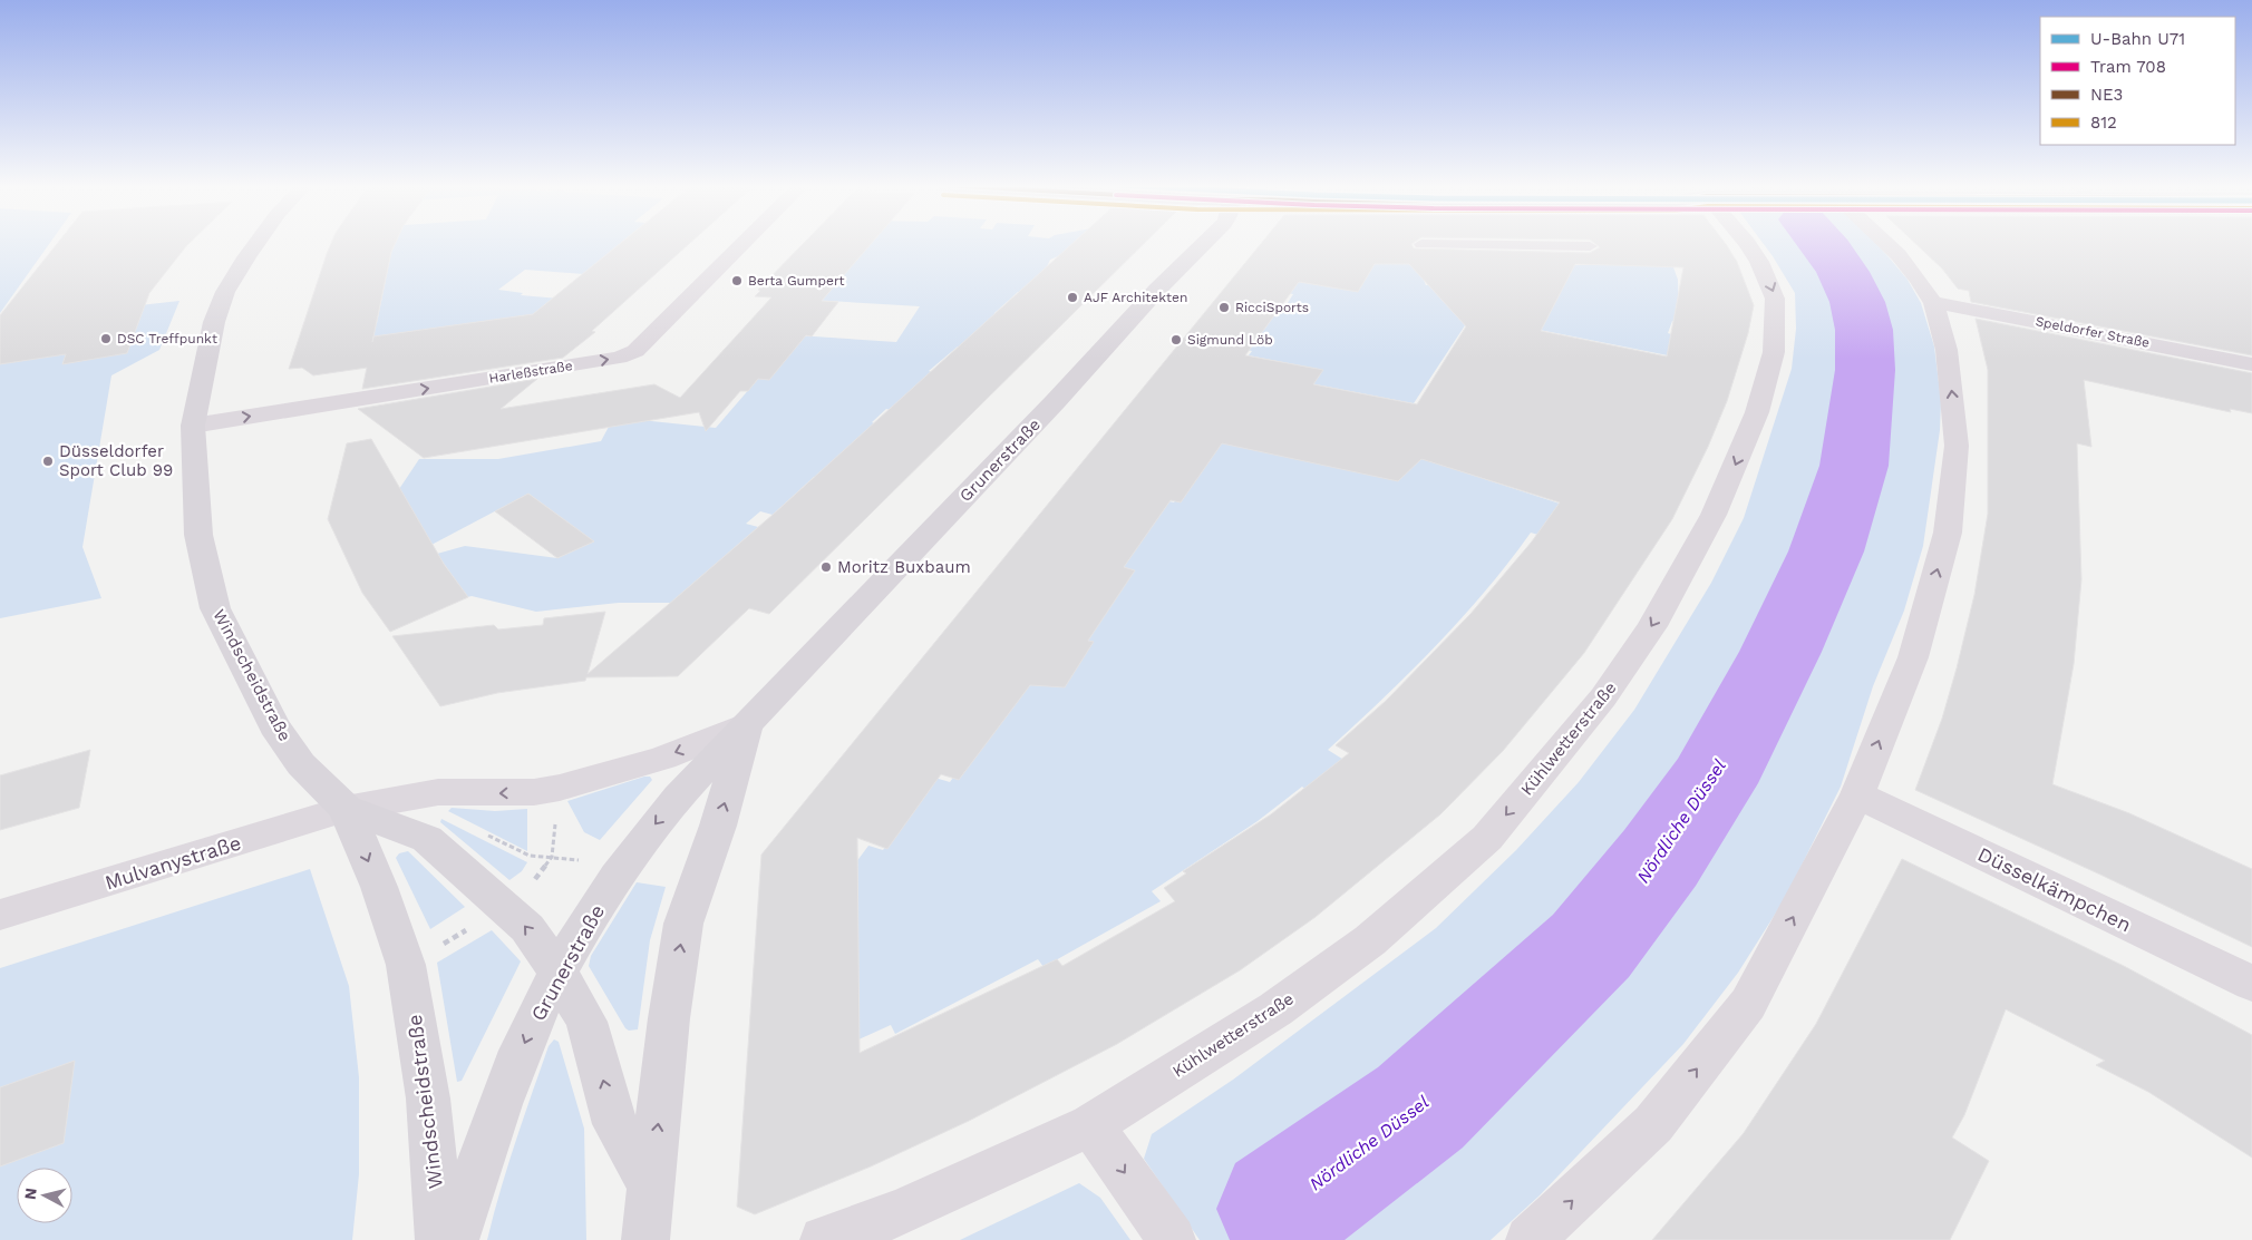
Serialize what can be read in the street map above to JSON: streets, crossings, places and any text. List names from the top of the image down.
{
  "streets": {
    "main road": ["Grunerstraße", "Windscheidstraße"],
    "street": [
      "Speldorfer Straße",
      "Harleßstraße",
      "Kühlwetterstraße",
      "Mulvanystraße",
      "Düsselkämpchen"
    ]
  },
  "crossings": [
    ["Harleßstraße", "Windscheidstraße"],
    ["Grunerstraße", "Windscheidstraße"],
    ["Windscheidstraße", "Mulvanystraße"]
  ],
  "one_way": ["Harleßstraße", "Kühlwetterstraße"],
  "water": ["Nördliche Düssel"],
  "places": [
    "Berta Gumpert",
    "AJF Architekten",
    "RicciSports",
    "DSC Treffpunkt",
    "Sigmund Löb",
    "Düsseldorfer Sport Club 99",
    "Moritz Buxbaum"
  ],
  "legend": [
    "U-Bahn U71",
    "Tram 708",
    "NE3",
    "812"
  ],
  "north": "left"
}
